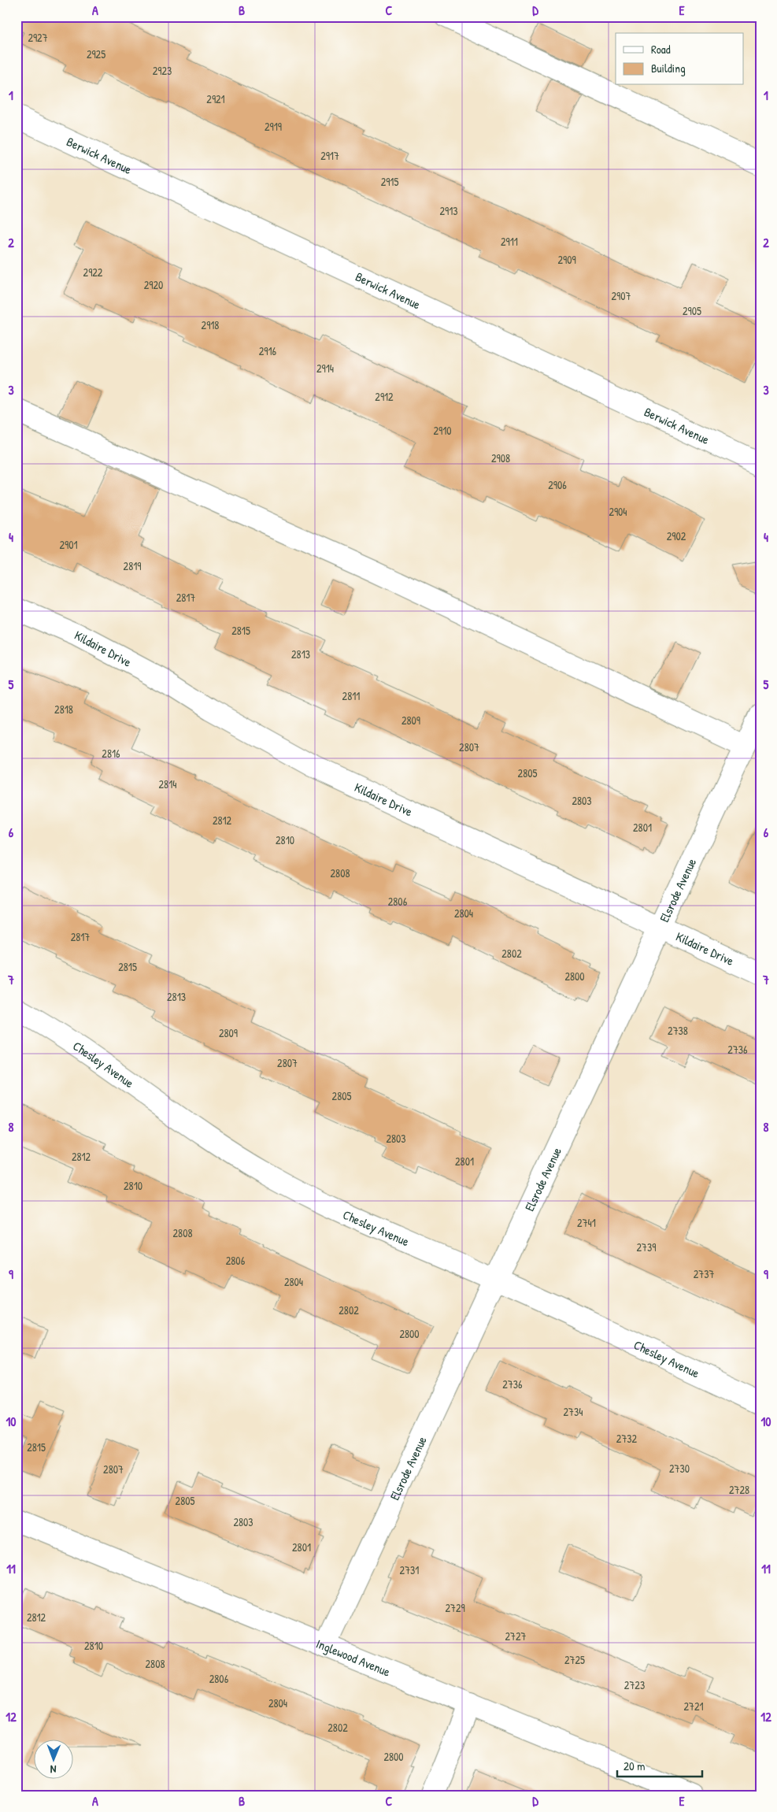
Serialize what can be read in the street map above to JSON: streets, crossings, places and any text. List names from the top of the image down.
{
  "streets": {
    "street": [
      "Berwick Avenue",
      "Kildaire Drive",
      "Elsrode Avenue",
      "Chesley Avenue",
      "Inglewood Avenue"
    ]
  },
  "crossings": [
    ["Kildaire Drive", "Elsrode Avenue"],
    ["Elsrode Avenue", "Chesley Avenue"],
    ["Elsrode Avenue", "Inglewood Avenue"]
  ],
  "house_numbers": [
    "2927",
    "2925",
    "2923",
    "2921",
    "2919",
    "2917",
    "2915",
    "2913",
    "2911",
    "2909",
    "2922",
    "2920",
    "2907",
    "2905",
    "2918",
    "2916",
    "2914",
    "2912",
    "2910",
    "2908",
    "2906",
    "2904",
    "2902",
    "2901",
    "2819",
    "2817",
    "2815",
    "2813",
    "2811",
    "2818",
    "2809",
    "2807",
    "2816",
    "2805",
    "2814",
    "2803",
    "2812",
    "2801",
    "2810",
    "2808",
    "2806",
    "2804",
    "2817",
    "2802",
    "2815",
    "2800",
    "2813",
    "2738",
    "2809",
    "2736",
    "2807",
    "2805",
    "2803",
    "2812",
    "2801",
    "2810",
    "2741",
    "2808",
    "2739",
    "2806",
    "2737",
    "2804",
    "2802",
    "2800",
    "2736",
    "2734",
    "2732",
    "2815",
    "2730",
    "2807",
    "2728",
    "2805",
    "2803",
    "2801",
    "2731",
    "2729",
    "2812",
    "2727",
    "2810",
    "2725",
    "2808",
    "2806",
    "2723",
    "2804",
    "2721",
    "2802",
    "2800"
  ],
  "legend": ["Road", "Building"],
  "scale_bar": "20 m",
  "north": "bottom",
  "grid": {
    "columns": [
      "A",
      "B",
      "C",
      "D",
      "E"
    ],
    "rows": [
      "1",
      "2",
      "3",
      "4",
      "5",
      "6",
      "7",
      "8",
      "9",
      "10",
      "11",
      "12"
    ]
  }
}
